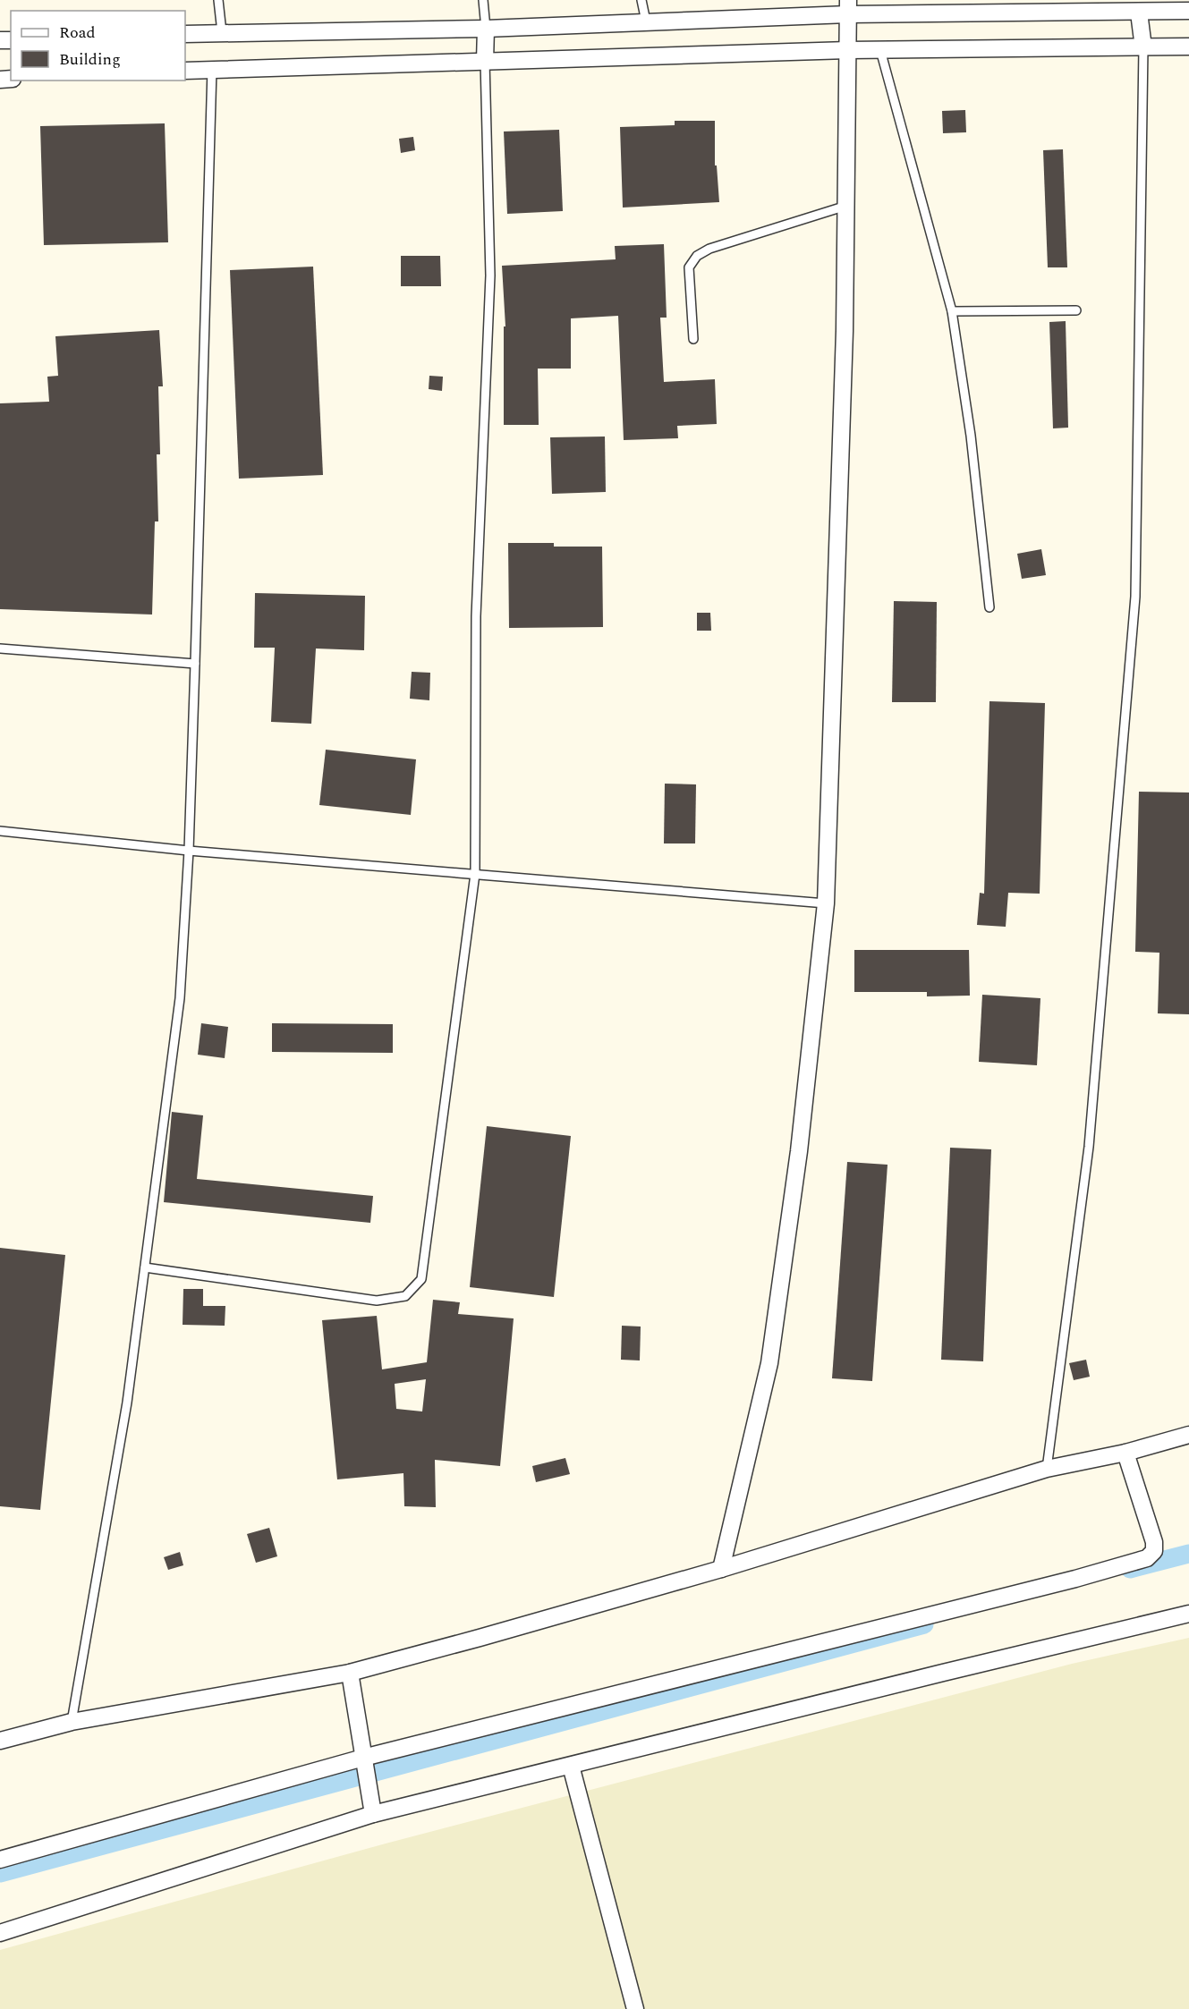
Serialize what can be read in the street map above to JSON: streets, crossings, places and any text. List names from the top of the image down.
{
  "legend": ["Road", "Building"]
}
